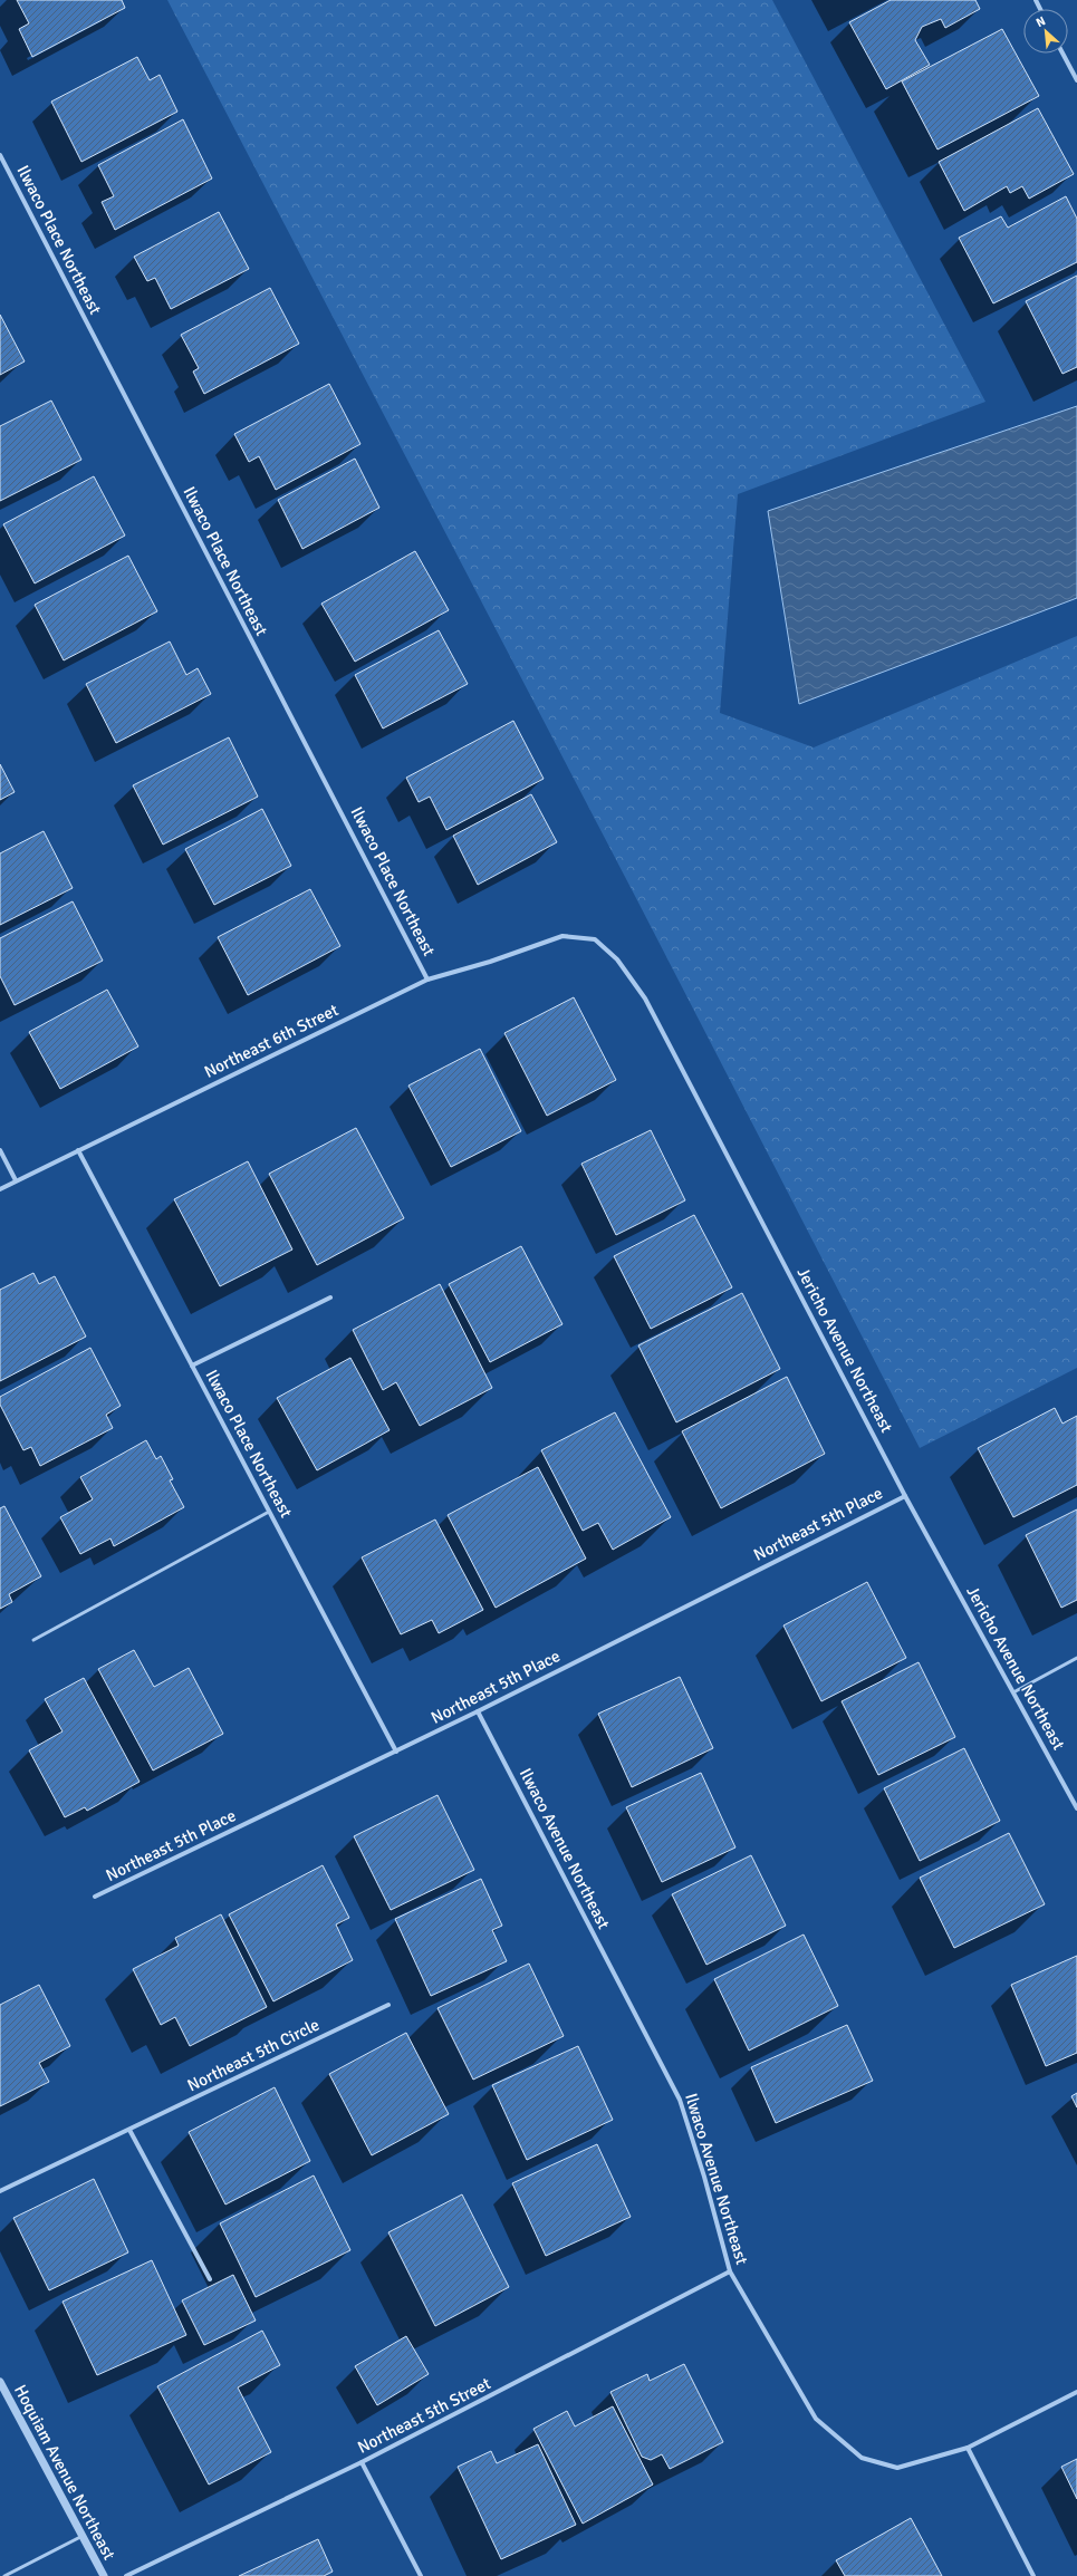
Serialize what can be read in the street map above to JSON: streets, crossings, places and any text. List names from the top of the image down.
{
  "streets": {
    "street": [
      "Ilwaco Place Northeast",
      "Northeast 6th Street",
      "Jericho Avenue Northeast",
      "Northeast 5th Place",
      "Ilwaco Avenue Northeast",
      "Northeast 5th Circle",
      "Northeast 5th Street",
      "Hoquiam Avenue Northeast"
    ]
  },
  "crossings": [
    ["Ilwaco Place Northeast", "Northeast 6th Street"],
    ["Ilwaco Place Northeast", "Northeast 5th Place"],
    ["Northeast 6th Street", "Jericho Avenue Northeast"],
    ["Jericho Avenue Northeast", "Northeast 5th Place"],
    ["Northeast 5th Place", "Ilwaco Avenue Northeast"],
    ["Ilwaco Avenue Northeast", "Northeast 5th Street"]
  ],
  "north": "top left"
}
